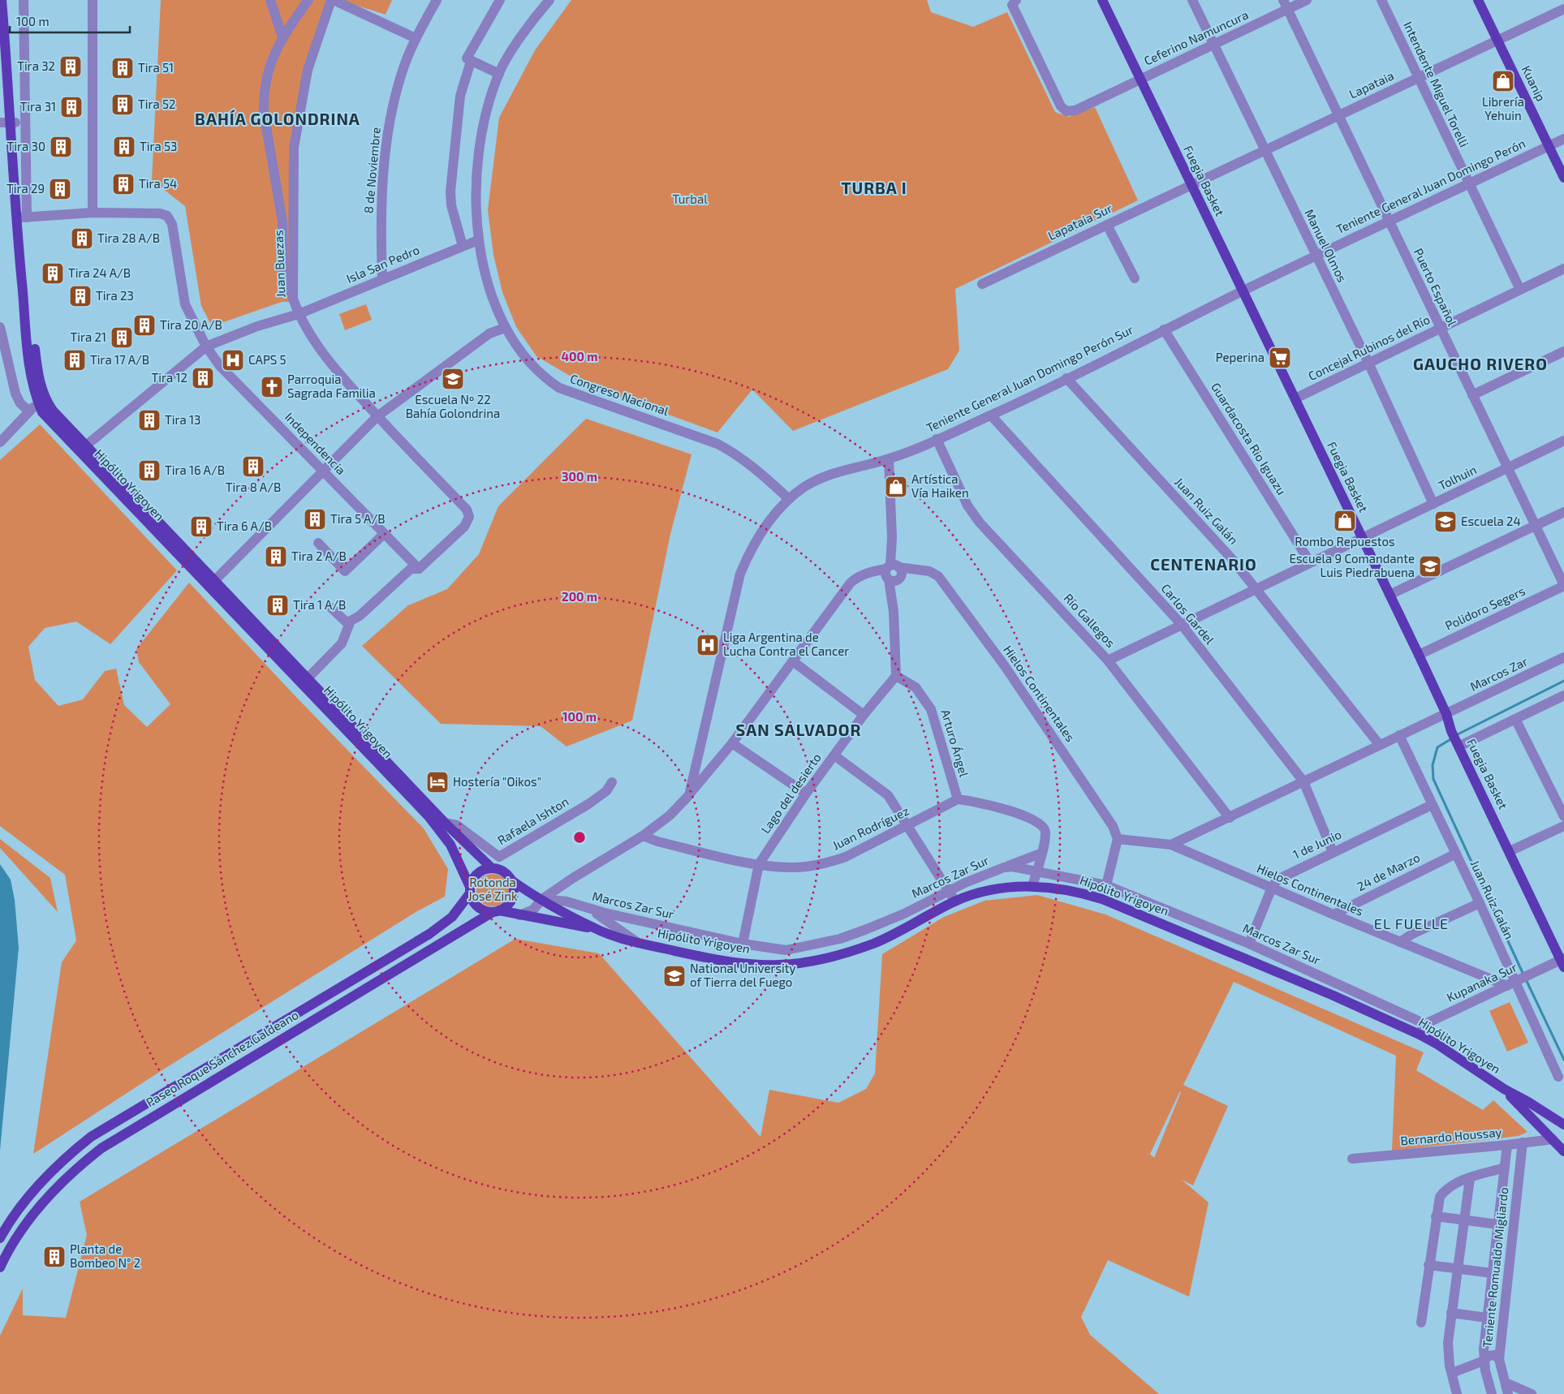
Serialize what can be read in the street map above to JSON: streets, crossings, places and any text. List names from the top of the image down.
{
  "streets": {
    "main road": [
      "Kuanip",
      "Fuegia Basket",
      "Hipólito Yrigoyen",
      "Paseo Roque Sánchez Galdeano"
    ],
    "street": [
      "Ceferino Namuncura",
      "Intendente Miguel Torelli",
      "Lapataia",
      "8 de Noviembre",
      "Teniente General Juan Domingo Perón",
      "Lapataia Sur",
      "Manuel Olmos",
      "Juan Buezas",
      "Isla San Pedro",
      "Puerto Español",
      "Concejal Rubinos del Río",
      "Teniente General Juan Domingo Perón Sur",
      "Congreso Nacional",
      "Guardacosta Rio Iguazu",
      "Independencia",
      "Tolhuin",
      "Juan Ruiz Galán",
      "Polidoro Segers",
      "Carlos Gardel",
      "Río Gallegos",
      "Marcos Zar",
      "Hielos Continentales",
      "Arturo Ángel",
      "Lago del desierto",
      "Rafaela Ishton",
      "Juan Rodríguez",
      "1 de Junio",
      "24 de Marzo",
      "Marcos Zar Sur",
      "Kupanaka Sur",
      "Bernardo Houssay",
      "Teniente Romualdo Migliardo"
    ]
  },
  "crossings": [
    ["Ceferino Namuncura", "Fuegia Basket"],
    ["Ceferino Namuncura", "Manuel Olmos"],
    ["Ceferino Namuncura", "Puerto Español"],
    ["Kuanip", "Lapataia"],
    ["Kuanip", "Teniente General Juan Domingo Perón"],
    ["Intendente Miguel Torelli", "Lapataia"],
    ["Intendente Miguel Torelli", "Teniente General Juan Domingo Perón"],
    ["Intendente Miguel Torelli", "Concejal Rubinos del Río"],
    ["Lapataia", "Fuegia Basket"],
    ["Lapataia", "Lapataia Sur"],
    ["Lapataia", "Manuel Olmos"],
    ["Lapataia", "Puerto Español"],
    ["8 de Noviembre", "Isla San Pedro"],
    ["Fuegia Basket", "Teniente General Juan Domingo Perón"],
    ["Fuegia Basket", "Lapataia Sur"],
    ["Fuegia Basket", "Concejal Rubinos del Río"],
    ["Fuegia Basket", "Teniente General Juan Domingo Perón Sur"],
    ["Fuegia Basket", "Tolhuin"],
    ["Fuegia Basket", "Polidoro Segers"],
    ["Fuegia Basket", "Marcos Zar"],
    ["Fuegia Basket", "Kupanaka Sur"],
    ["Teniente General Juan Domingo Perón", "Manuel Olmos"],
    ["Teniente General Juan Domingo Perón", "Puerto Español"],
    ["Teniente General Juan Domingo Perón", "Teniente General Juan Domingo Perón Sur"],
    ["Manuel Olmos", "Concejal Rubinos del Río"],
    ["Manuel Olmos", "Tolhuin"],
    ["Juan Buezas", "Isla San Pedro"],
    ["Juan Buezas", "Independencia"],
    ["Isla San Pedro", "Congreso Nacional"],
    ["Isla San Pedro", "Independencia"],
    ["Puerto Español", "Concejal Rubinos del Río"],
    ["Puerto Español", "Tolhuin"],
    ["Puerto Español", "Polidoro Segers"],
    ["Teniente General Juan Domingo Perón Sur", "Congreso Nacional"],
    ["Teniente General Juan Domingo Perón Sur", "Guardacosta Rio Iguazu"],
    ["Teniente General Juan Domingo Perón Sur", "Juan Ruiz Galán"],
    ["Teniente General Juan Domingo Perón Sur", "Carlos Gardel"],
    ["Teniente General Juan Domingo Perón Sur", "Río Gallegos"],
    ["Teniente General Juan Domingo Perón Sur", "Hielos Continentales"],
    ["Guardacosta Rio Iguazu", "Tolhuin"],
    ["Tolhuin", "Juan Ruiz Galán"],
    ["Tolhuin", "Carlos Gardel"],
    ["Tolhuin", "Río Gallegos"],
    ["Hipólito Yrigoyen", "Rafaela Ishton"],
    ["Hipólito Yrigoyen", "Marcos Zar Sur"],
    ["Hipólito Yrigoyen", "Paseo Roque Sánchez Galdeano"],
    ["Juan Ruiz Galán", "Hielos Continentales"],
    ["Juan Ruiz Galán", "1 de Junio"],
    ["Juan Ruiz Galán", "24 de Marzo"],
    ["Juan Ruiz Galán", "Kupanaka Sur"],
    ["Carlos Gardel", "1 de Junio"],
    ["Hielos Continentales", "1 de Junio"],
    ["Hielos Continentales", "24 de Marzo"],
    ["Hielos Continentales", "Kupanaka Sur"],
    ["Arturo Ángel", "Lago del desierto"],
    ["Arturo Ángel", "Juan Rodríguez"],
    ["Lago del desierto", "Juan Rodríguez"],
    ["Lago del desierto", "Marcos Zar Sur"],
    ["1 de Junio", "Marcos Zar Sur"],
    ["Marcos Zar Sur", "Kupanaka Sur"],
    ["Bernardo Houssay", "Teniente Romualdo Migliardo"]
  ],
  "districts": [
    "BAHÍA GOLONDRINA",
    "TURBA I",
    "GAUCHO RIVERO",
    "CENTENARIO",
    "SAN SALVADOR",
    "EL FUELLE"
  ],
  "parks": ["Turbal", "Rotonda José Zink"],
  "places": {
    "building": [
      "Tira 32",
      "Tira 51",
      "Tira 52",
      "Tira 31",
      "Tira 30",
      "Tira 53",
      "Tira 54",
      "Tira 29",
      "Tira 28 A/B",
      "Tira 24 A/B",
      "Tira 23",
      "Tira 20 A/B",
      "Tira 21",
      "Tira 17 A/B",
      "Tira 12",
      "Tira 13",
      "Tira 8 A/B",
      "Tira 16 A/B",
      "Tira 5 A/B",
      "Tira 6 A/B",
      "Tira 2 A/B",
      "Tira 1 A/B",
      "Planta de Bombeo N° 2"
    ],
    "shop": ["Librería Yehuin", "Artística Vía Haiken", "Rombo Repuestos"],
    "supermarket": ["Peperina"],
    "hospital": ["CAPS 5", "Liga Argentina de Lucha Contra el Cancer"],
    "school or university": [
      "Escuela Nº 22 Bahía Golondrina",
      "Escuela 24",
      "Escuela 9 Comandante Luis Piedrabuena",
      "National University of Tierra del Fuego"
    ],
    "church": ["Parroquia Sagrada Familia"],
    "hotel": ["Hostería \"Oikos\""]
  },
  "scale_bar": "100 m",
  "rings": [
    "400 m",
    "300 m",
    "200 m",
    "100 m"
  ]
}
